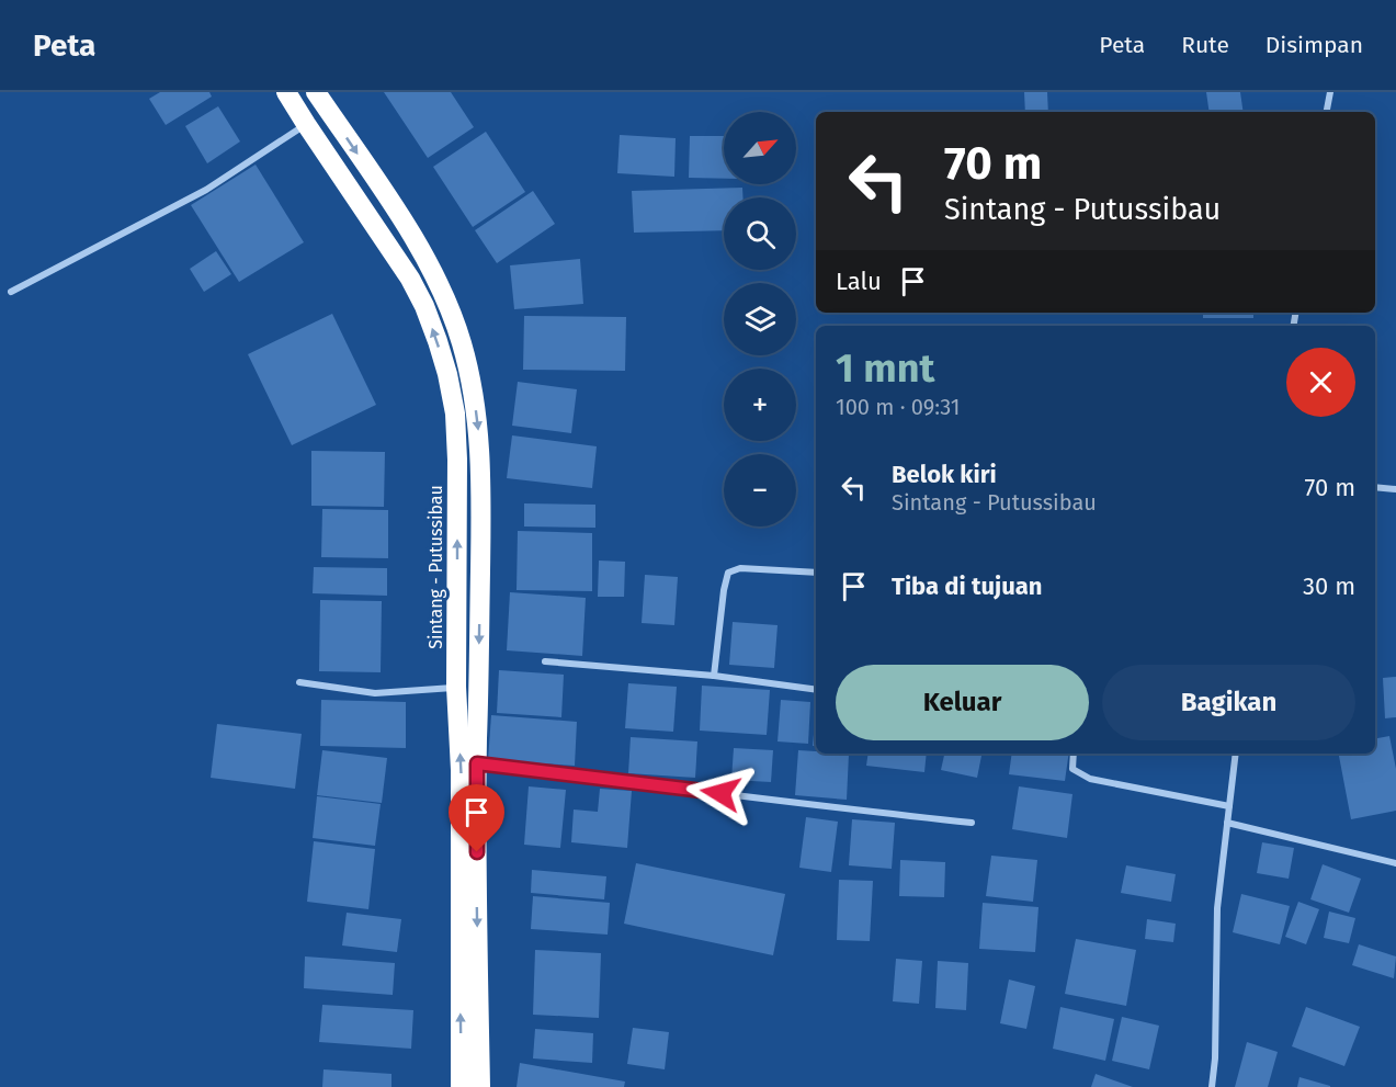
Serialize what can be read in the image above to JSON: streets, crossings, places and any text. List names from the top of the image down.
{
  "streets": {
    "highway": ["Sintang - Putussibau"]
  },
  "north": "top right",
  "page": {
    "header": "Peta",
    "nav": ["Peta", "Rute", "Disimpan"],
    "map_buttons": ["+", "−"],
    "turn": ["70 m", "Sintang - Putussibau"],
    "then": "Lalu",
    "heading": ["1 mnt", "100 m · 09:31"],
    "list": [
      {
        "name": "Belok kiri",
        "note": "Sintang - Putussibau",
        "value": "70 m"
      },
      {
        "name": "Tiba di tujuan",
        "value": "30 m"
      }
    ],
    "buttons": ["Keluar", "Bagikan"]
  }
}
